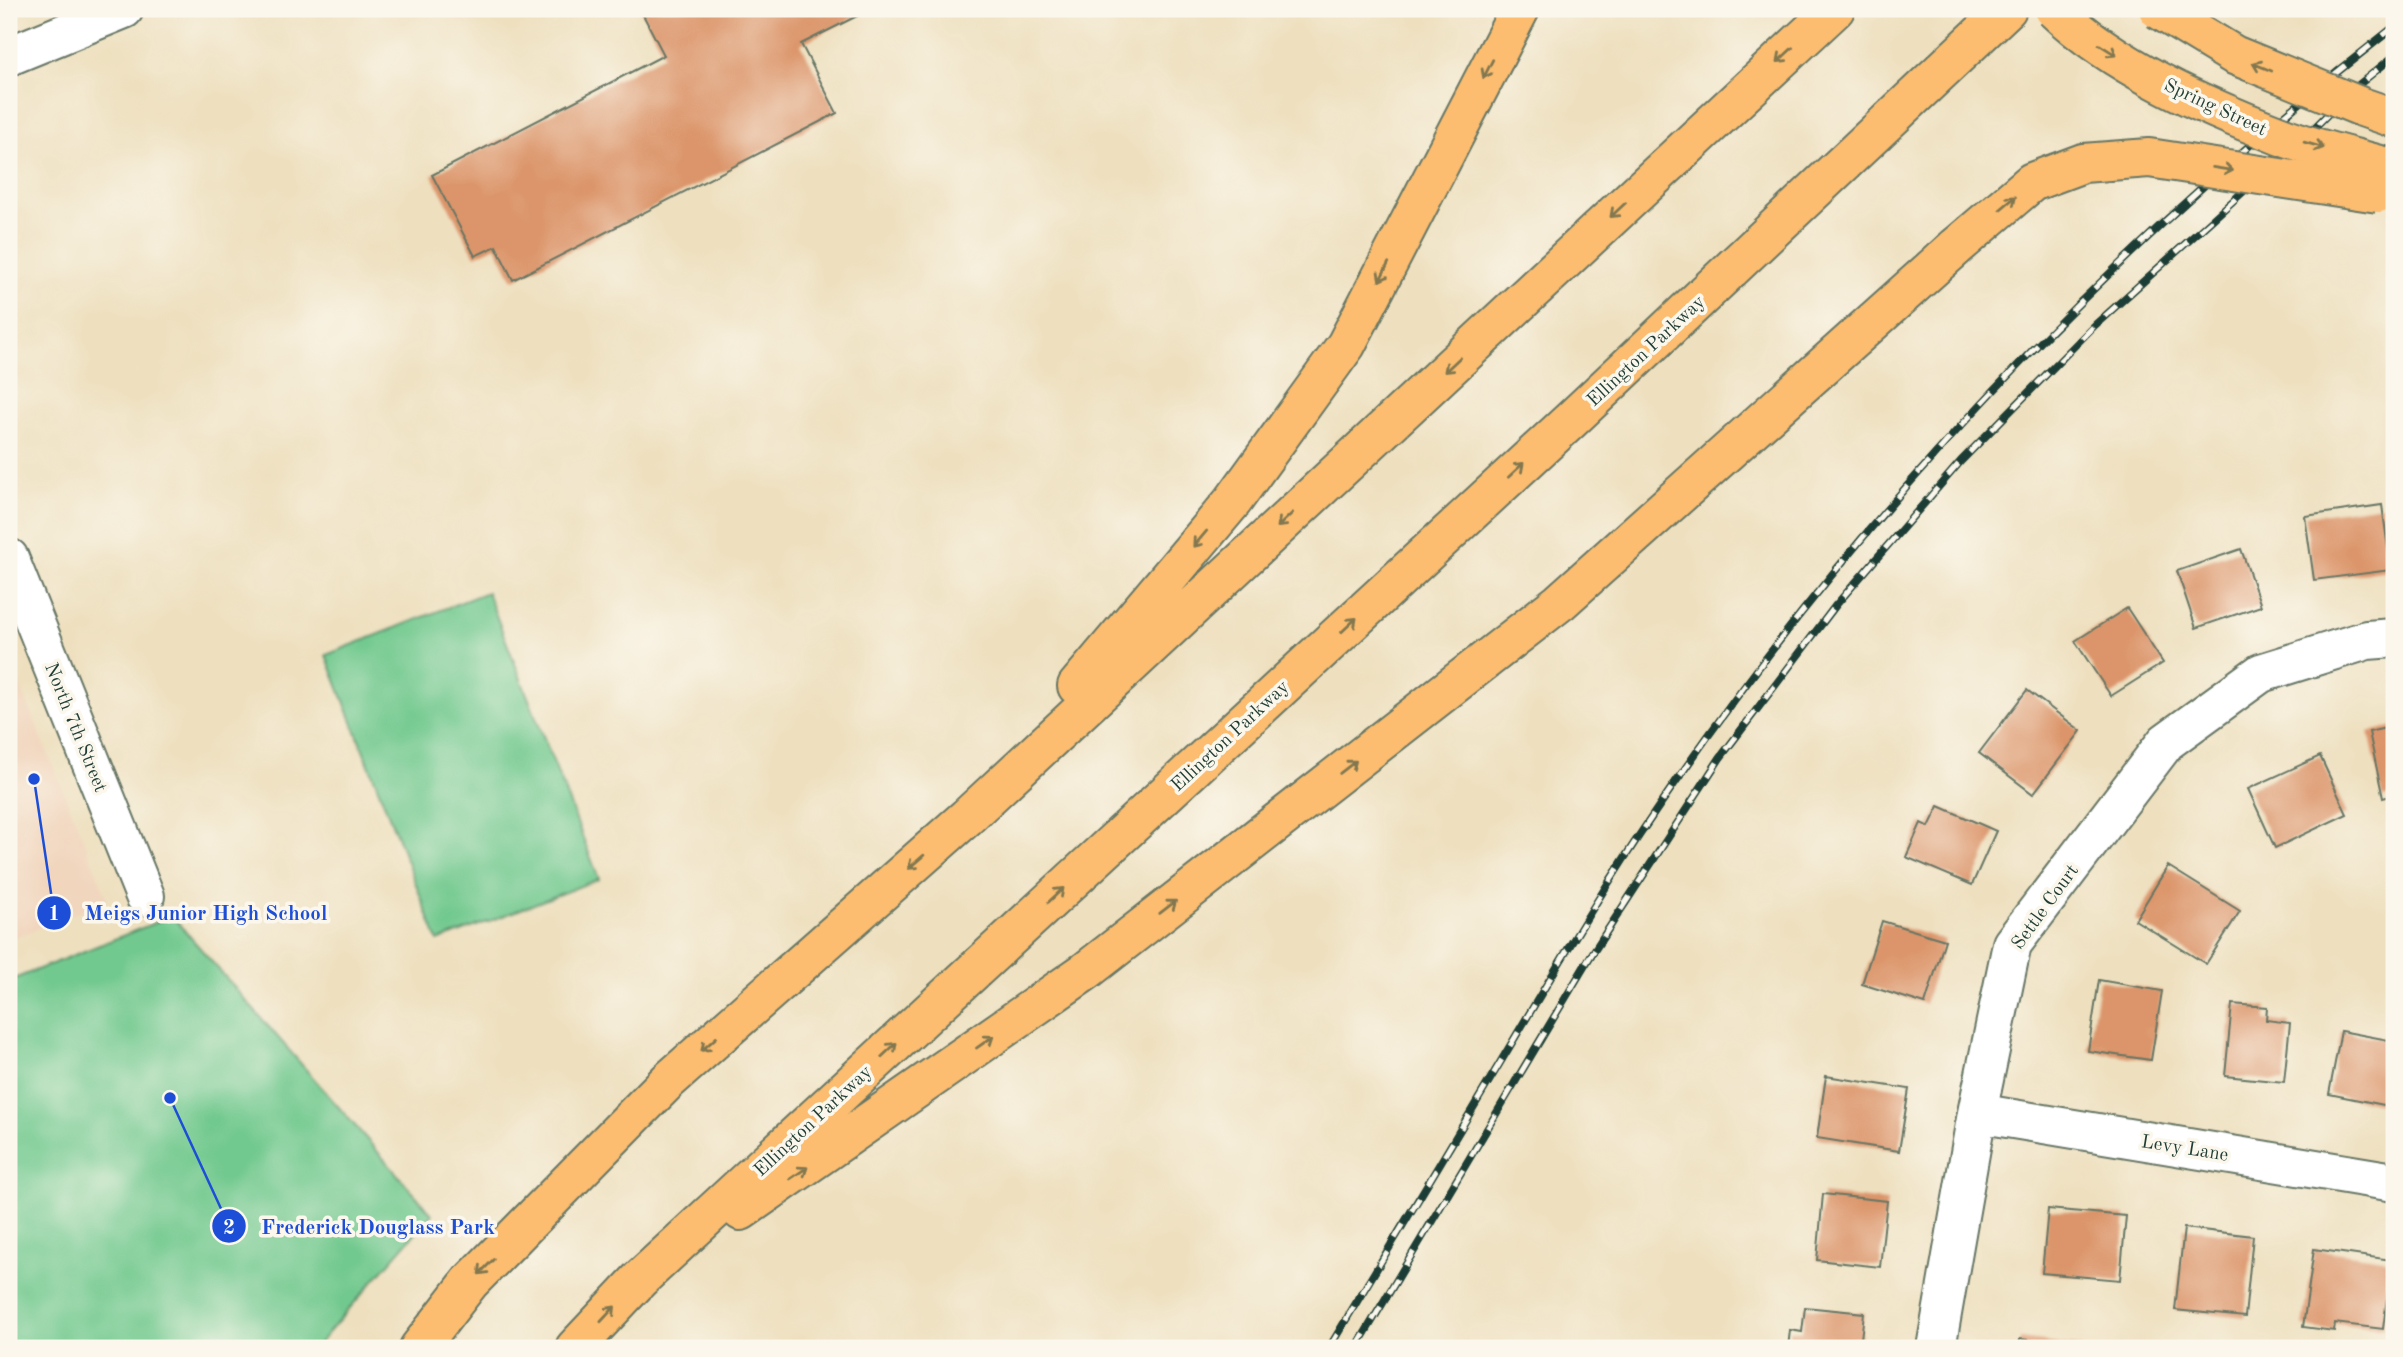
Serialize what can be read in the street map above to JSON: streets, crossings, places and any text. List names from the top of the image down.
{
  "streets": {
    "main road": ["Spring Street", "Ellington Parkway"],
    "street": ["North 7th Street", "Settle Court", "Levy Lane"]
  },
  "crossings": [
    ["Settle Court", "Levy Lane"]
  ],
  "places": ["Meigs Junior High School", "Frederick Douglass Park"]
}
